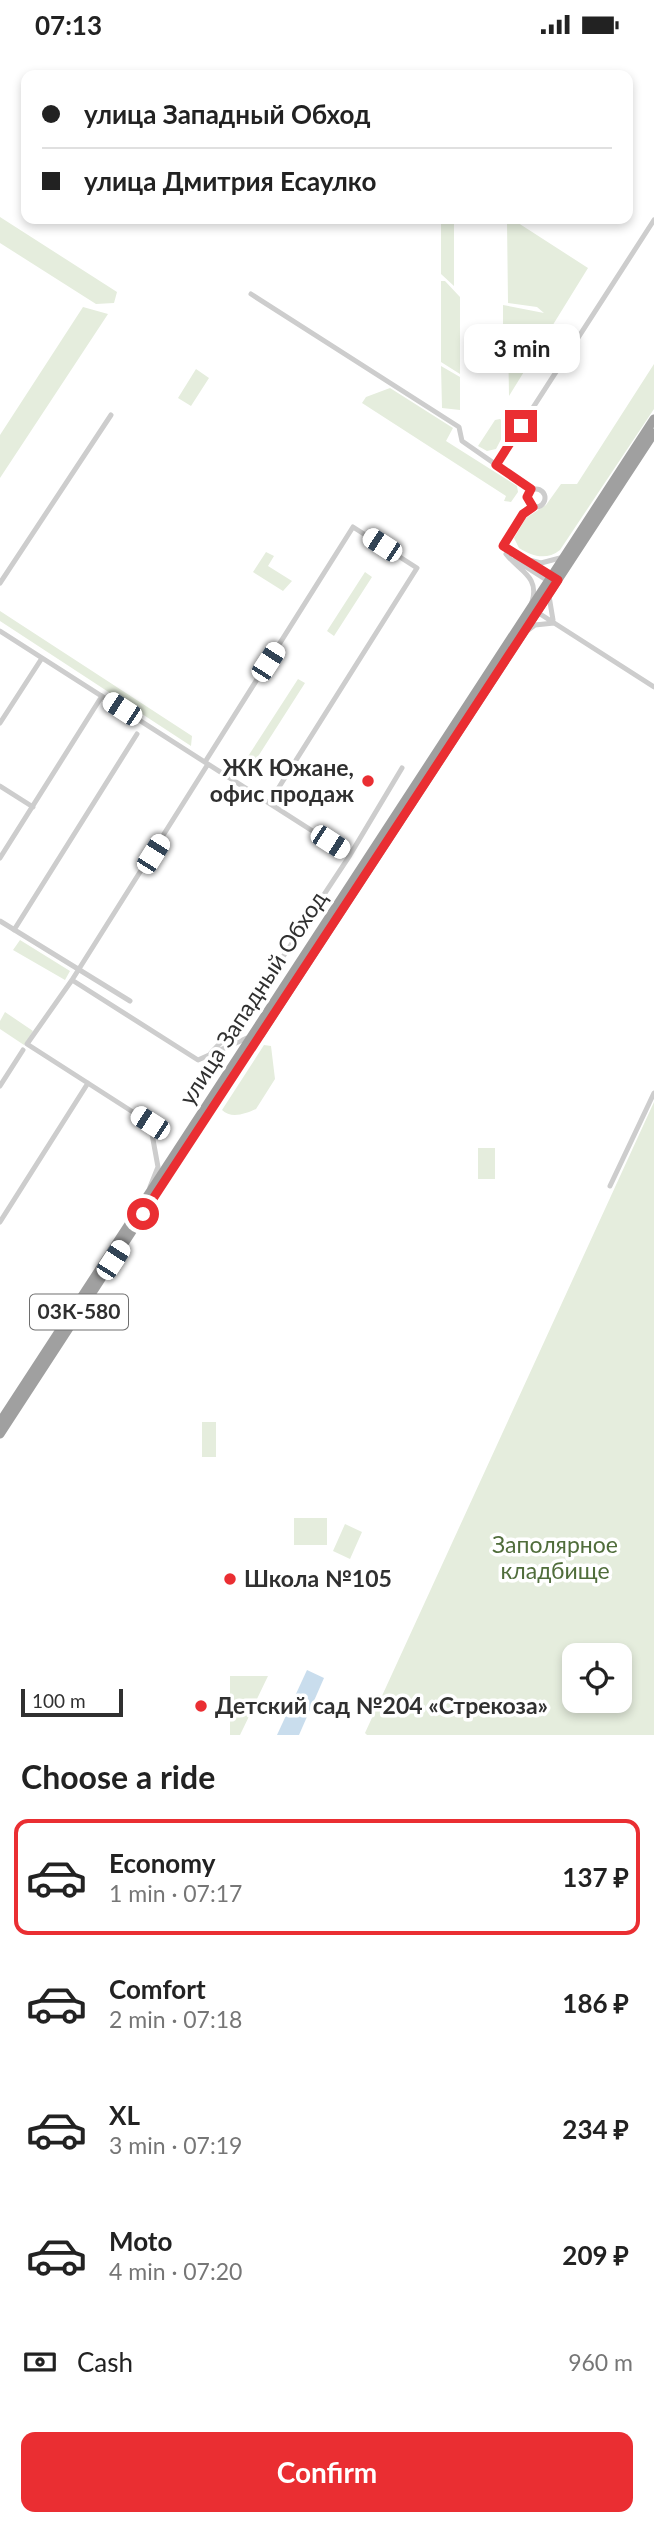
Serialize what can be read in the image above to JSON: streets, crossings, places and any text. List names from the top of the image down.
{
  "streets": {
    "highway": ["улица Западный Обход", "03К-580"]
  },
  "parks": ["Заполярное кладбище"],
  "places": ["ЖК Южане, офис продаж", "Школа №105", "Детский сад №204 «Стрекоза»"],
  "scale_bar": "100 m",
  "page": {
    "status": "07:13",
    "banner": ["улица Западный Обход", "улица Дмитрия Есаулко"],
    "bubble": "3 min",
    "scale": "100 m",
    "heading": "Choose a ride",
    "list": [
      {
        "name": "Economy",
        "note": "1 min · 07:17",
        "value": "137 ₽"
      },
      {
        "name": "Comfort",
        "note": "2 min · 07:18",
        "value": "186 ₽"
      },
      {
        "name": "XL",
        "note": "3 min · 07:19",
        "value": "234 ₽"
      },
      {
        "name": "Moto",
        "note": "4 min · 07:20",
        "value": "209 ₽"
      }
    ],
    "pay": ["Cash", "960 m"],
    "buttons": "Confirm"
  }
}
